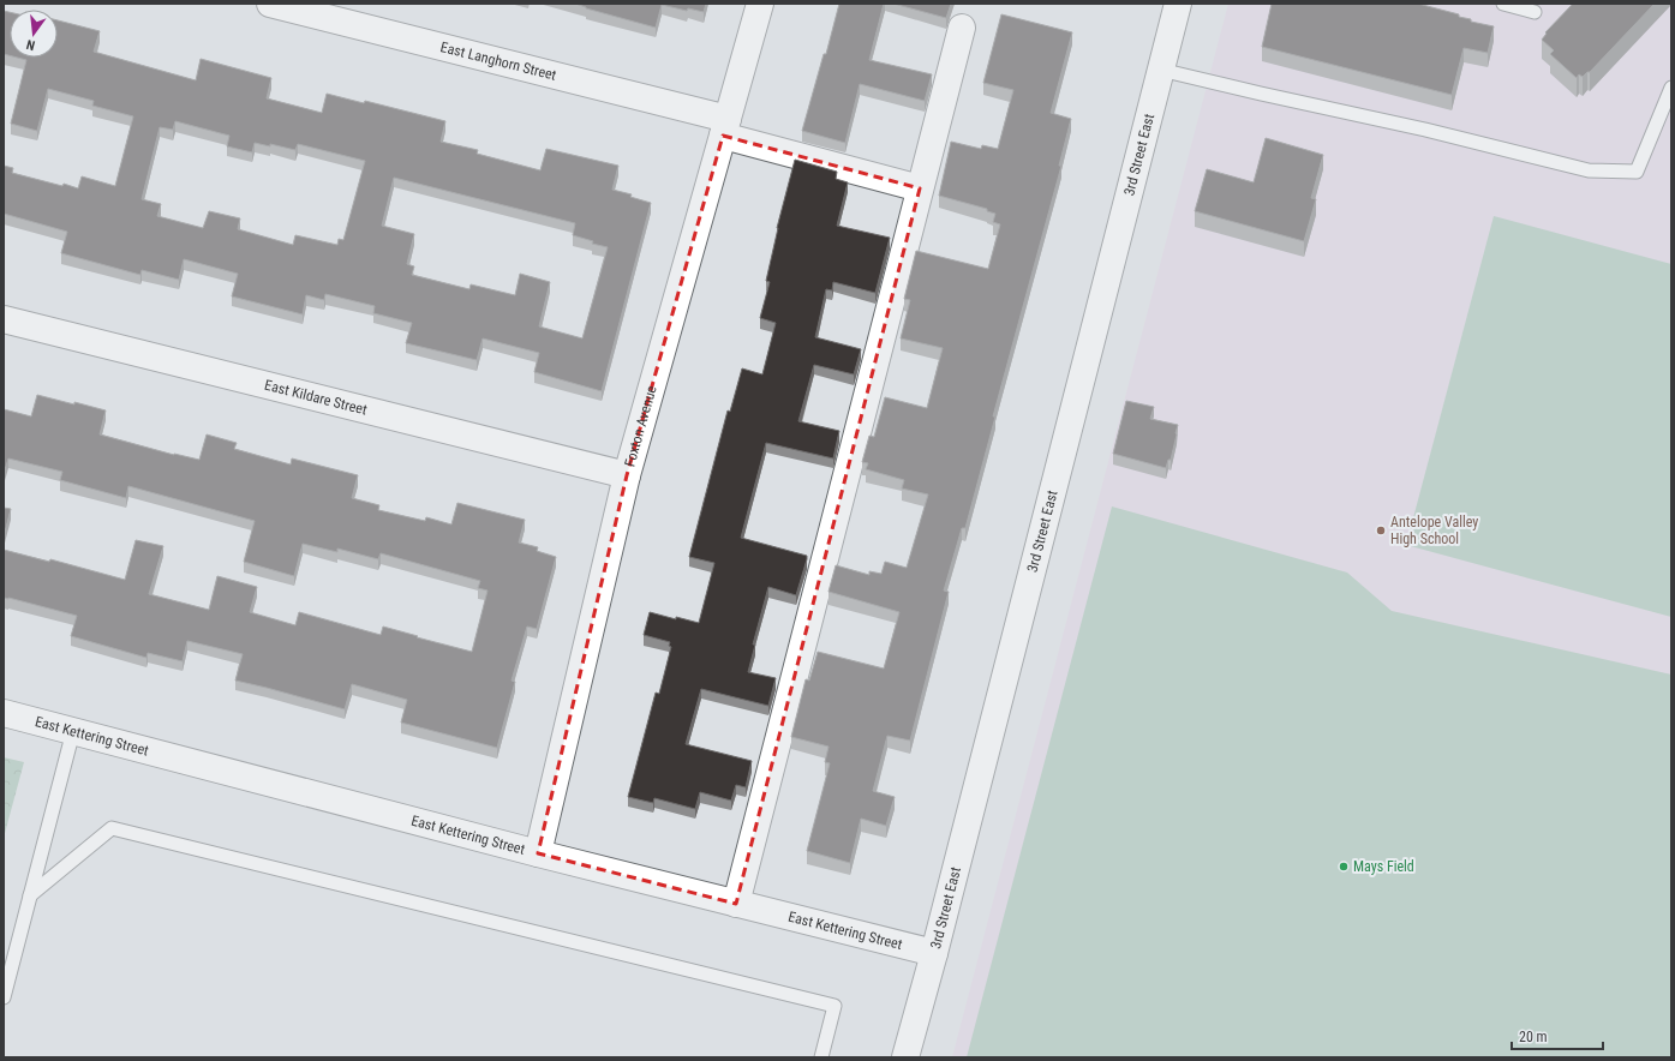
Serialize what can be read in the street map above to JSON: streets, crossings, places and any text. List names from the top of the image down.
{
  "streets": {
    "street": [
      "East Langhorn Street",
      "3rd Street East",
      "East Kildare Street",
      "Foxton Avenue",
      "East Kettering Street"
    ]
  },
  "crossings": [
    ["East Langhorn Street", "Foxton Avenue"],
    ["3rd Street East", "East Kettering Street"],
    ["East Kildare Street", "Foxton Avenue"],
    ["Foxton Avenue", "East Kettering Street"]
  ],
  "places": ["Antelope Valley High School", "Mays Field"],
  "scale_bar": "20 m",
  "north": "bottom"
}
